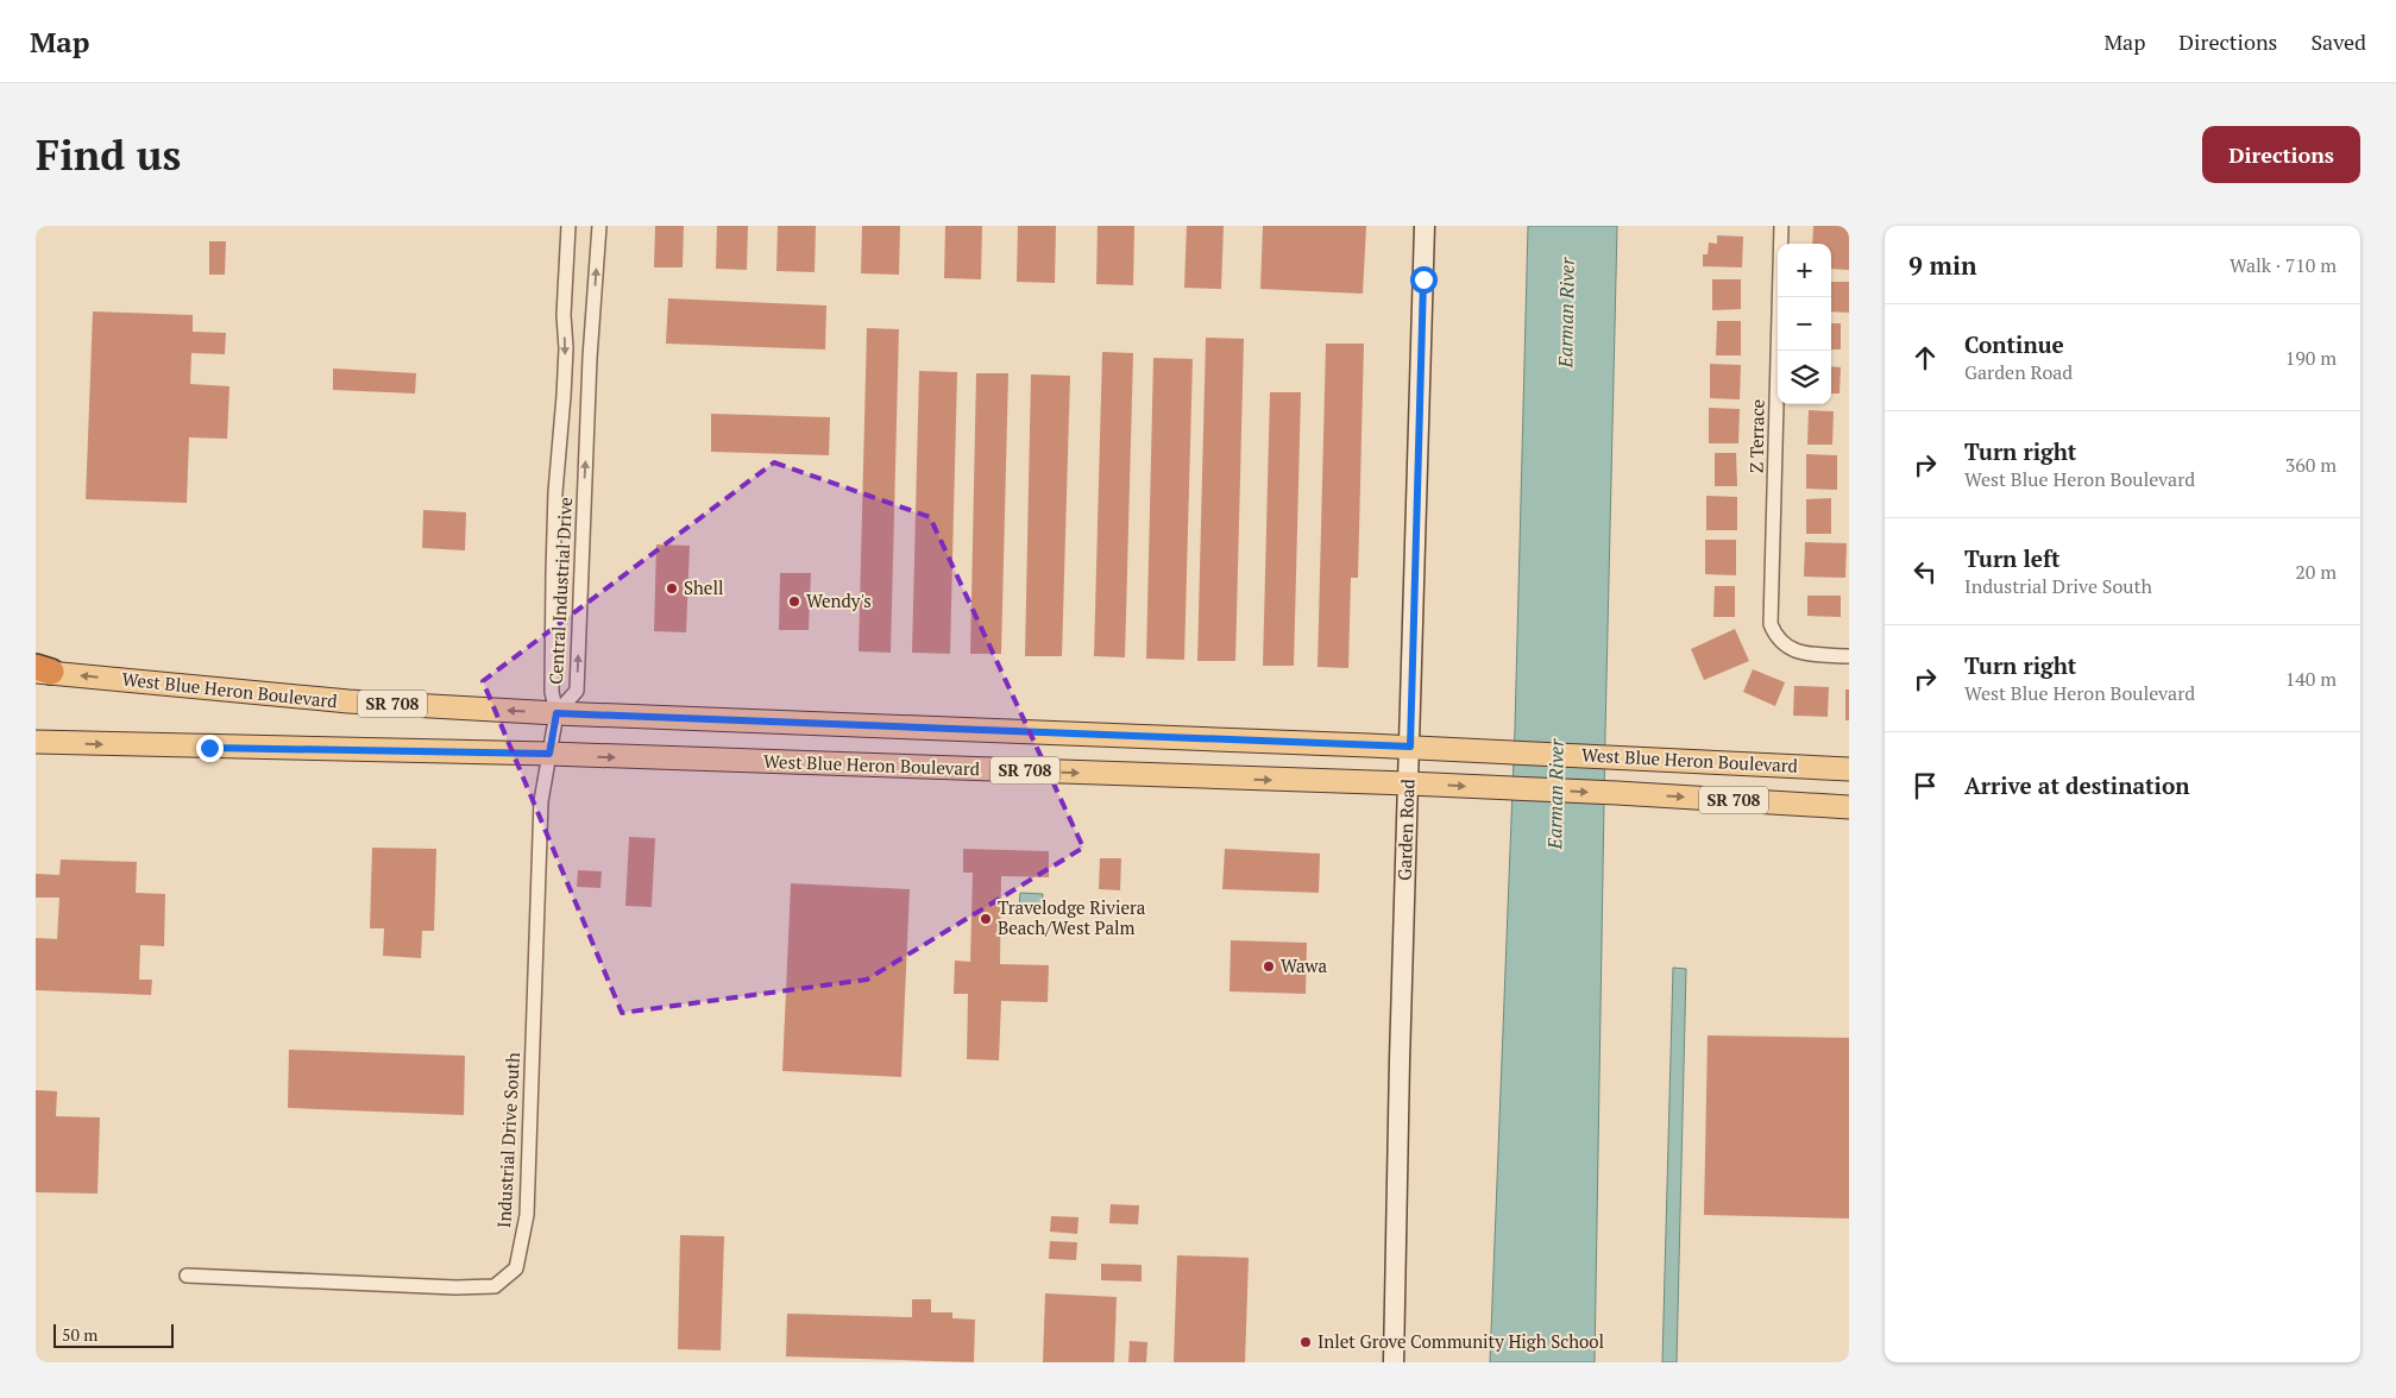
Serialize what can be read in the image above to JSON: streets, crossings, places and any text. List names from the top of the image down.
{
  "streets": {
    "main road": ["West Blue Heron Boulevard", "SR 708"],
    "street": [
      "Z Terrace",
      "Central Industrial Drive",
      "Garden Road",
      "Industrial Drive South"
    ]
  },
  "crossings": [
    ["Central Industrial Drive", "West Blue Heron Boulevard"],
    ["Central Industrial Drive", "Industrial Drive South"],
    ["West Blue Heron Boulevard", "Garden Road"],
    ["West Blue Heron Boulevard", "Industrial Drive South"]
  ],
  "water": ["Earman River"],
  "places": [
    "Shell",
    "Wendy's",
    "Travelodge Riviera Beach/West Palm",
    "Wawa",
    "Inlet Grove Community High School"
  ],
  "scale_bar": "50 m",
  "page": {
    "header": "Map",
    "nav": ["Map", "Directions", "Saved"],
    "buttons": "Directions",
    "title": "Find us",
    "heading": ["9 min", "Walk · 710 m"],
    "map_buttons": ["+", "−"],
    "list": [
      ["Continue", "Garden Road", "190 m"],
      ["Turn right", "West Blue Heron Boulevard", "360 m"],
      ["Turn left", "Industrial Drive South", "20 m"],
      ["Turn right", "West Blue Heron Boulevard", "140 m"],
      "Arrive at destination"
    ],
    "scale": "50 m"
  }
}
